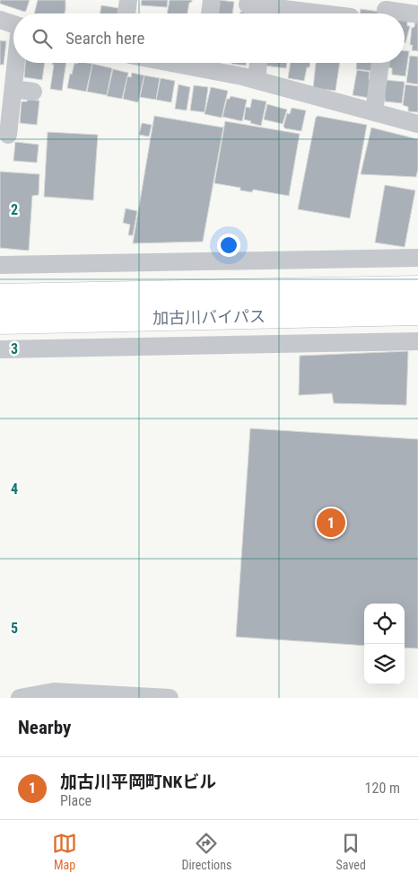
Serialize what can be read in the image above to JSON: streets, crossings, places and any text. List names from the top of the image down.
{
  "streets": {
    "highway": ["加古川バイパス"]
  },
  "page": {
    "search": "Search here",
    "pins": "1",
    "heading": "Nearby",
    "list": [
      {
        "mark": "1",
        "name": "加古川平岡町NKビル",
        "note": "Place",
        "value": "120 m"
      }
    ],
    "nav": ["Map", "Directions", "Saved"]
  },
  "grid": {
    "rows": [
      "2",
      "3",
      "4",
      "5"
    ]
  }
}
